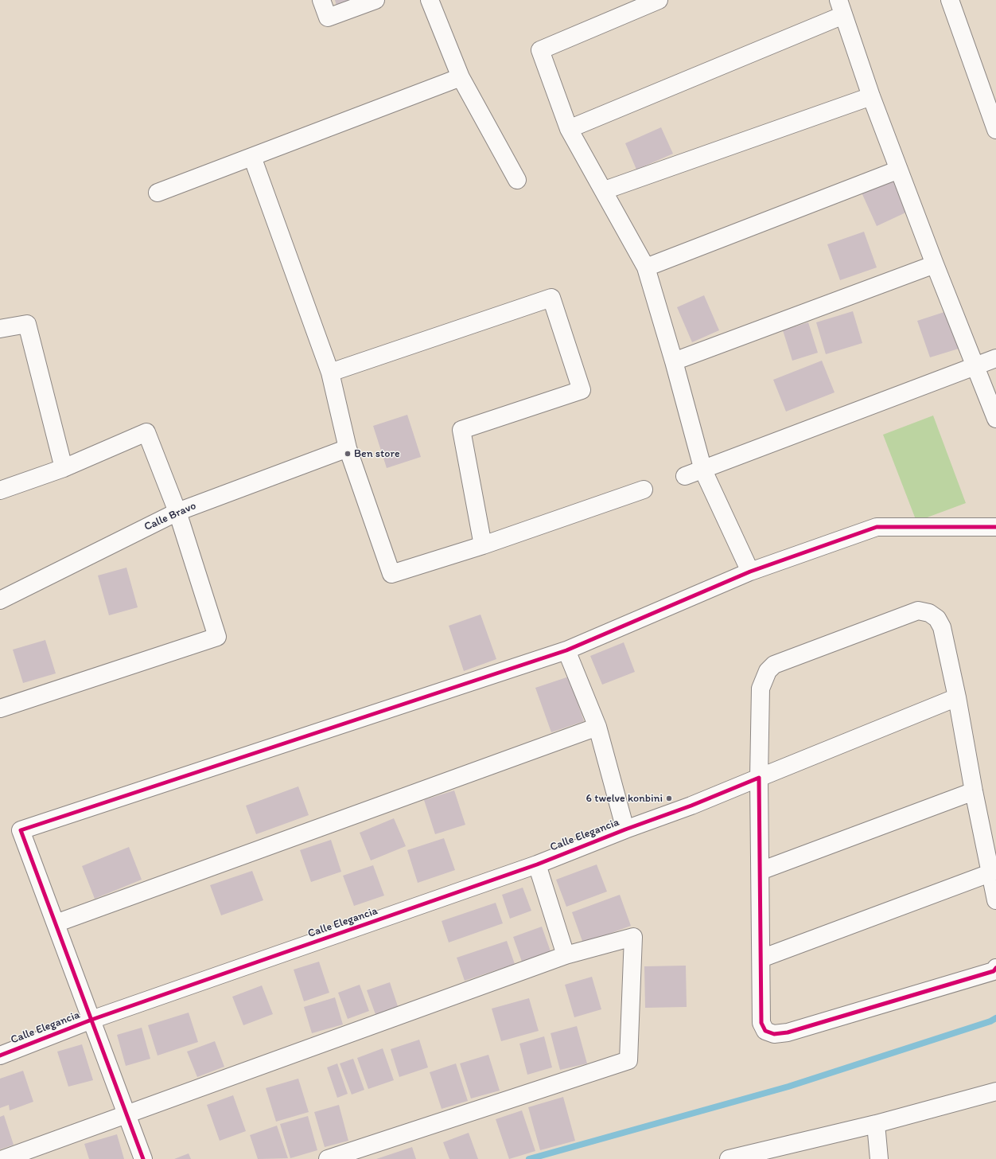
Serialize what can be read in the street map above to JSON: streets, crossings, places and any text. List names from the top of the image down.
{
  "streets": {
    "street": ["Calle Bravo", "Calle Elegancia"]
  },
  "places": ["Ben store", "6 twelve konbini"]
}
